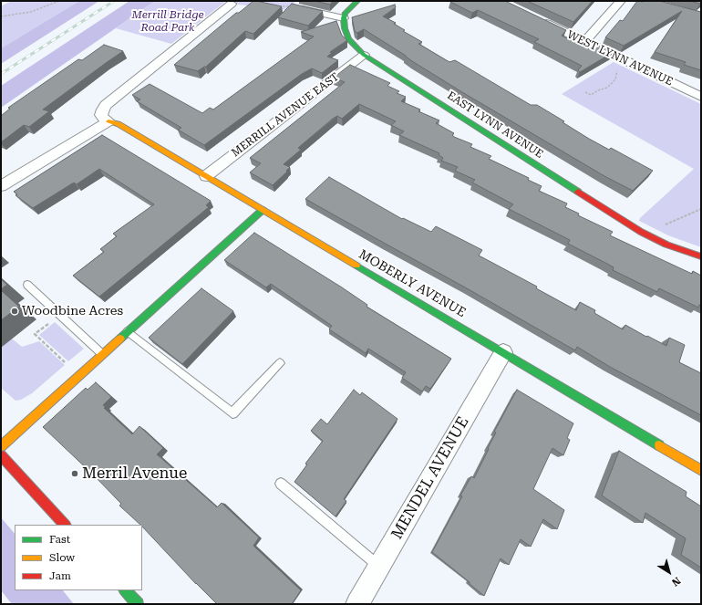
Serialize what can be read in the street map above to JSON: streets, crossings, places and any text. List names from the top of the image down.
{
  "streets": {
    "street": [
      "WEST LYNN AVENUE",
      "MERRILL AVENUE EAST",
      "EAST LYNN AVENUE",
      "MOBERLY AVENUE",
      "MENDEL AVENUE"
    ]
  },
  "crossings": [
    ["MERRILL AVENUE EAST", "EAST LYNN AVENUE"],
    ["MERRILL AVENUE EAST", "MOBERLY AVENUE"],
    ["MOBERLY AVENUE", "MENDEL AVENUE"]
  ],
  "parks": ["Merrill Bridge Road Park"],
  "places": ["Woodbine Acres", "Merril Avenue"],
  "legend": ["Fast", "Slow", "Jam"],
  "north": "bottom right"
}
